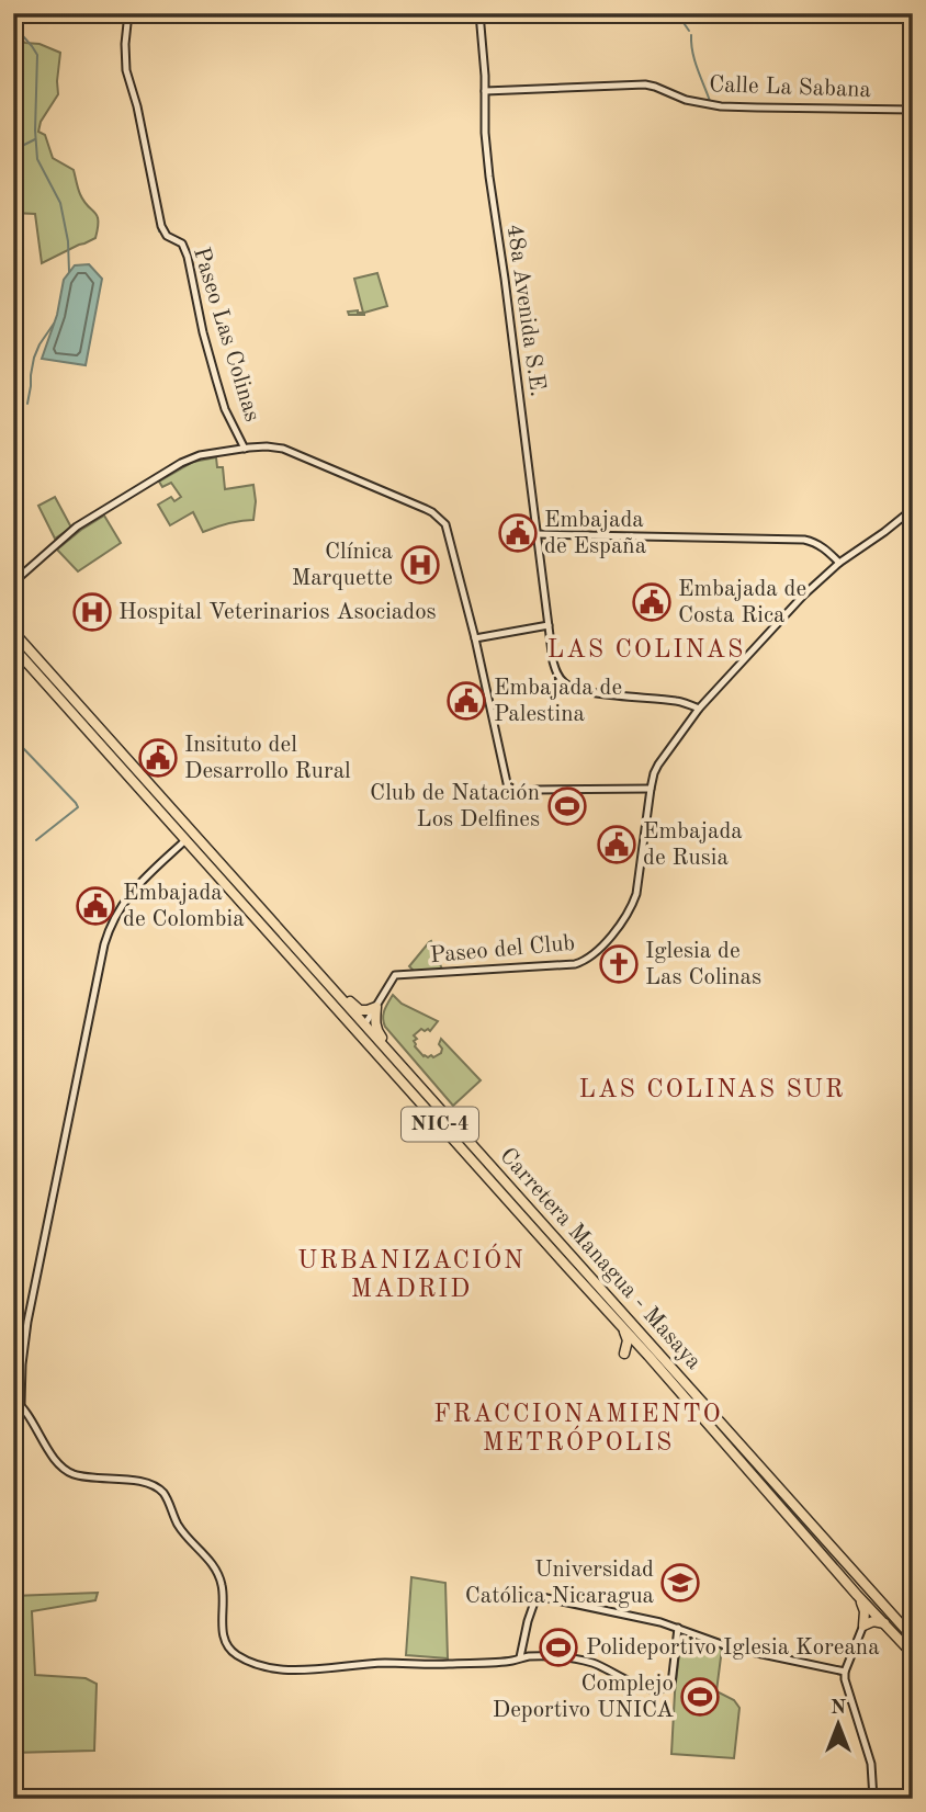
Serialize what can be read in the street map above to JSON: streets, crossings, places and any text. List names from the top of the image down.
{
  "streets": {
    "highway": ["NIC-4", "Carretera Managua - Masaya"],
    "street": [
      "Calle La Sabana",
      "48a Avenida S.E.",
      "Paseo Las Colinas",
      "Paseo del Club"
    ]
  },
  "crossings": [
    ["Calle La Sabana", "48a Avenida S.E."],
    ["48a Avenida S.E.", "Paseo del Club"]
  ],
  "districts": [
    "LAS COLINAS",
    "LAS COLINAS SUR",
    "URBANIZACIÓN MADRID",
    "FRACCIONAMIENTO METRÓPOLIS"
  ],
  "places": {
    "public building": [
      "Embajada de España",
      "Embajada de Costa Rica",
      "Embajada de Palestina",
      "Insituto del Desarrollo Rural",
      "Embajada de Rusia",
      "Embajada de Colombia"
    ],
    "hospital": ["Clínica Marquette", "Hospital Veterinarios Asociados"],
    "sports": ["Club de Natación Los Delfines", "Polideportivo Iglesia Koreana", "Complejo Deportivo UNICA"],
    "church": ["Iglesia de Las Colinas"],
    "school or university": ["Universidad Católica Nicaragua"]
  },
  "north": "top"
}
